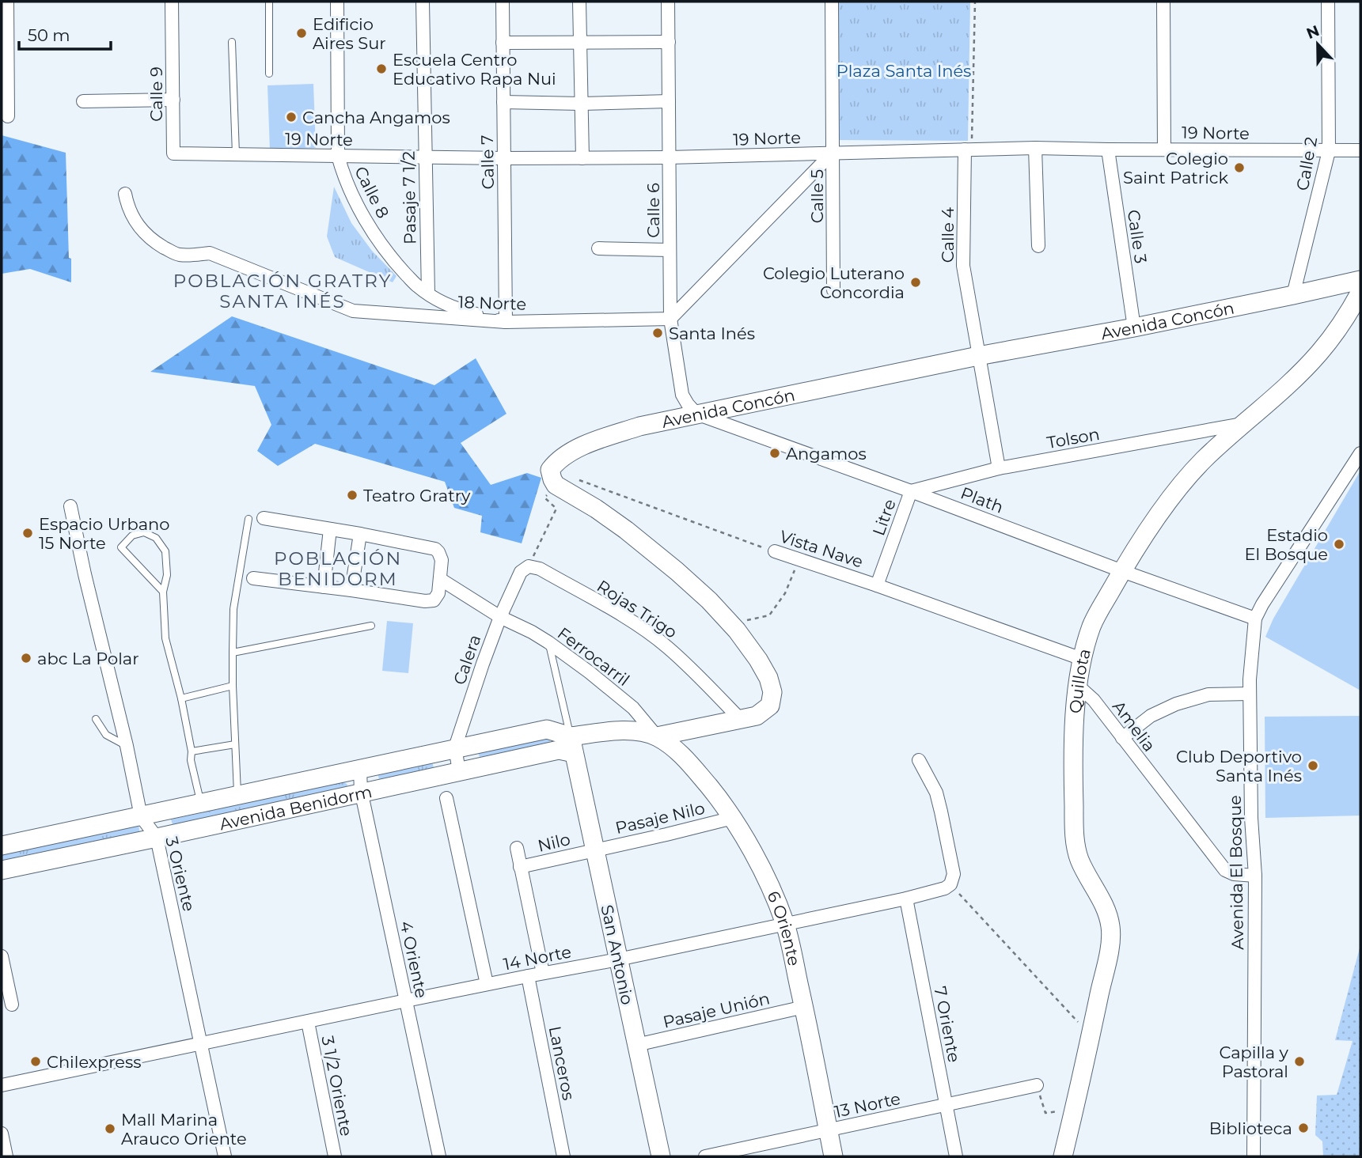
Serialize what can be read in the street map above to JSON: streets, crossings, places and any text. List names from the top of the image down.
{
  "streets": {
    "main road": [
      "Avenida Concón",
      "Quillota",
      "Avenida Benidorm",
      "6 Oriente",
      "San Antonio"
    ],
    "street": [
      "Calle 9",
      "19 Norte",
      "Calle 7",
      "Calle 2",
      "Calle 8",
      "Calle 5",
      "Pasaje 7 1/2",
      "Calle 6",
      "Calle 4",
      "Calle 3",
      "18 Norte",
      "Tolson",
      "Plath",
      "Litre",
      "Vista Nave",
      "Rojas Trigo",
      "Ferrocarril",
      "Calera",
      "Amelia",
      "Pasaje Nilo",
      "Nilo",
      "Avenida El Bosque",
      "3 Oriente",
      "14 Norte",
      "4 Oriente",
      "Pasaje Unión",
      "7 Oriente",
      "Lanceros",
      "3 1/2 Oriente",
      "13 Norte"
    ]
  },
  "crossings": [
    ["Calle 9", "19 Norte"],
    ["19 Norte", "Calle 7"],
    ["19 Norte", "Calle 2"],
    ["19 Norte", "Calle 8"],
    ["19 Norte", "Calle 5"],
    ["19 Norte", "Pasaje 7 1/2"],
    ["19 Norte", "Calle 6"],
    ["19 Norte", "Calle 4"],
    ["19 Norte", "Calle 3"],
    ["Calle 7", "Calle 8"],
    ["Calle 7", "18 Norte"],
    ["Calle 2", "Avenida Concón"],
    ["Calle 8", "Pasaje 7 1/2"],
    ["Calle 8", "18 Norte"],
    ["Calle 6", "18 Norte"],
    ["Calle 6", "Avenida Concón"],
    ["Calle 6", "Plath"],
    ["Calle 4", "Avenida Concón"],
    ["Calle 4", "Tolson"],
    ["Calle 3", "Avenida Concón"],
    ["Avenida Concón", "Plath"],
    ["Avenida Concón", "Vista Nave"],
    ["Tolson", "Plath"],
    ["Tolson", "Litre"],
    ["Tolson", "Quillota"],
    ["Plath", "Litre"],
    ["Plath", "Quillota"],
    ["Plath", "Avenida El Bosque"],
    ["Litre", "Vista Nave"],
    ["Vista Nave", "Quillota"],
    ["Rojas Trigo", "Calera"],
    ["Ferrocarril", "Calera"],
    ["Ferrocarril", "Avenida Benidorm"],
    ["Ferrocarril", "6 Oriente"],
    ["Calera", "Avenida Benidorm"],
    ["Quillota", "Amelia"],
    ["Amelia", "Avenida El Bosque"],
    ["Avenida Benidorm", "3 Oriente"],
    ["Avenida Benidorm", "6 Oriente"],
    ["Avenida Benidorm", "San Antonio"],
    ["Avenida Benidorm", "4 Oriente"],
    ["Pasaje Nilo", "Nilo"],
    ["Pasaje Nilo", "6 Oriente"],
    ["Pasaje Nilo", "San Antonio"],
    ["Nilo", "San Antonio"],
    ["3 Oriente", "14 Norte"],
    ["6 Oriente", "14 Norte"],
    ["6 Oriente", "Pasaje Unión"],
    ["6 Oriente", "13 Norte"],
    ["San Antonio", "14 Norte"],
    ["San Antonio", "Pasaje Unión"],
    ["14 Norte", "4 Oriente"],
    ["14 Norte", "7 Oriente"],
    ["14 Norte", "Lanceros"],
    ["14 Norte", "3 1/2 Oriente"],
    ["7 Oriente", "13 Norte"]
  ],
  "districts": ["POBLACIÓN GRATRY SANTA INÉS", "POBLACIÓN BENIDORM"],
  "parks": ["Plaza Santa Inés"],
  "places": [
    "Edificio Aires Sur",
    "Escuela Centro Educativo Rapa Nui",
    "Cancha Angamos",
    "Colegio Saint Patrick",
    "Colegio Luterano Concordia",
    "Santa Inés",
    "Angamos",
    "Teatro Gratry",
    "Espacio Urbano 15 Norte",
    "Estadio El Bosque",
    "abc La Polar",
    "Club Deportivo Santa Inés",
    "Chilexpress",
    "Capilla y Pastoral",
    "Biblioteca",
    "Mall Marina Arauco Oriente"
  ],
  "scale_bar": "50 m",
  "north": "top"
}
